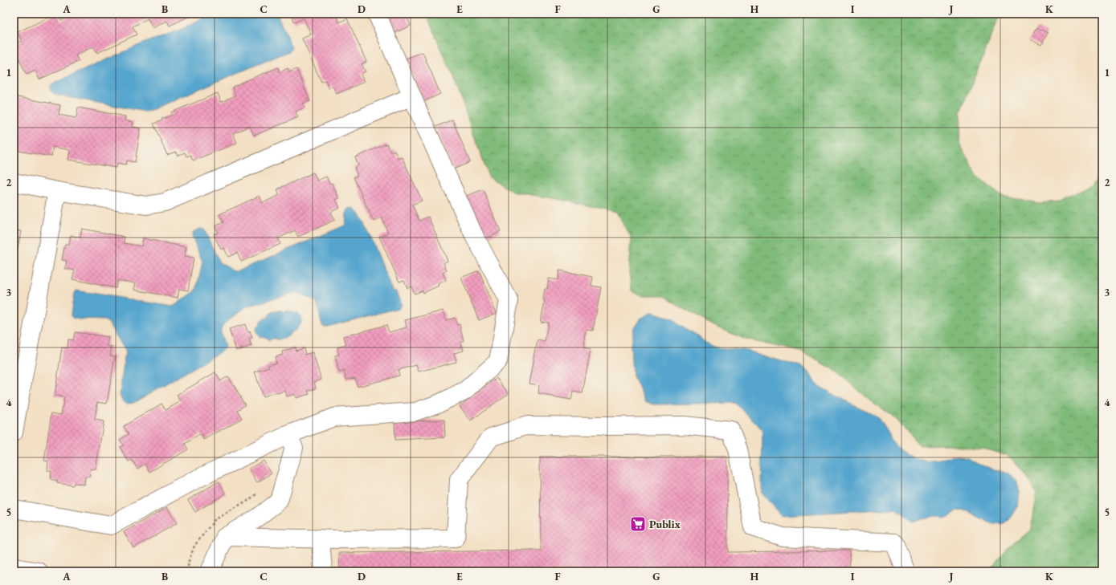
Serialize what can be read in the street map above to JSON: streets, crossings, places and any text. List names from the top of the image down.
{
  "places": {
    "supermarket": ["Publix"]
  },
  "grid": {
    "columns": [
      "A",
      "B",
      "C",
      "D",
      "E",
      "F",
      "G",
      "H",
      "I",
      "J",
      "K"
    ],
    "rows": [
      "1",
      "2",
      "3",
      "4",
      "5"
    ]
  }
}
